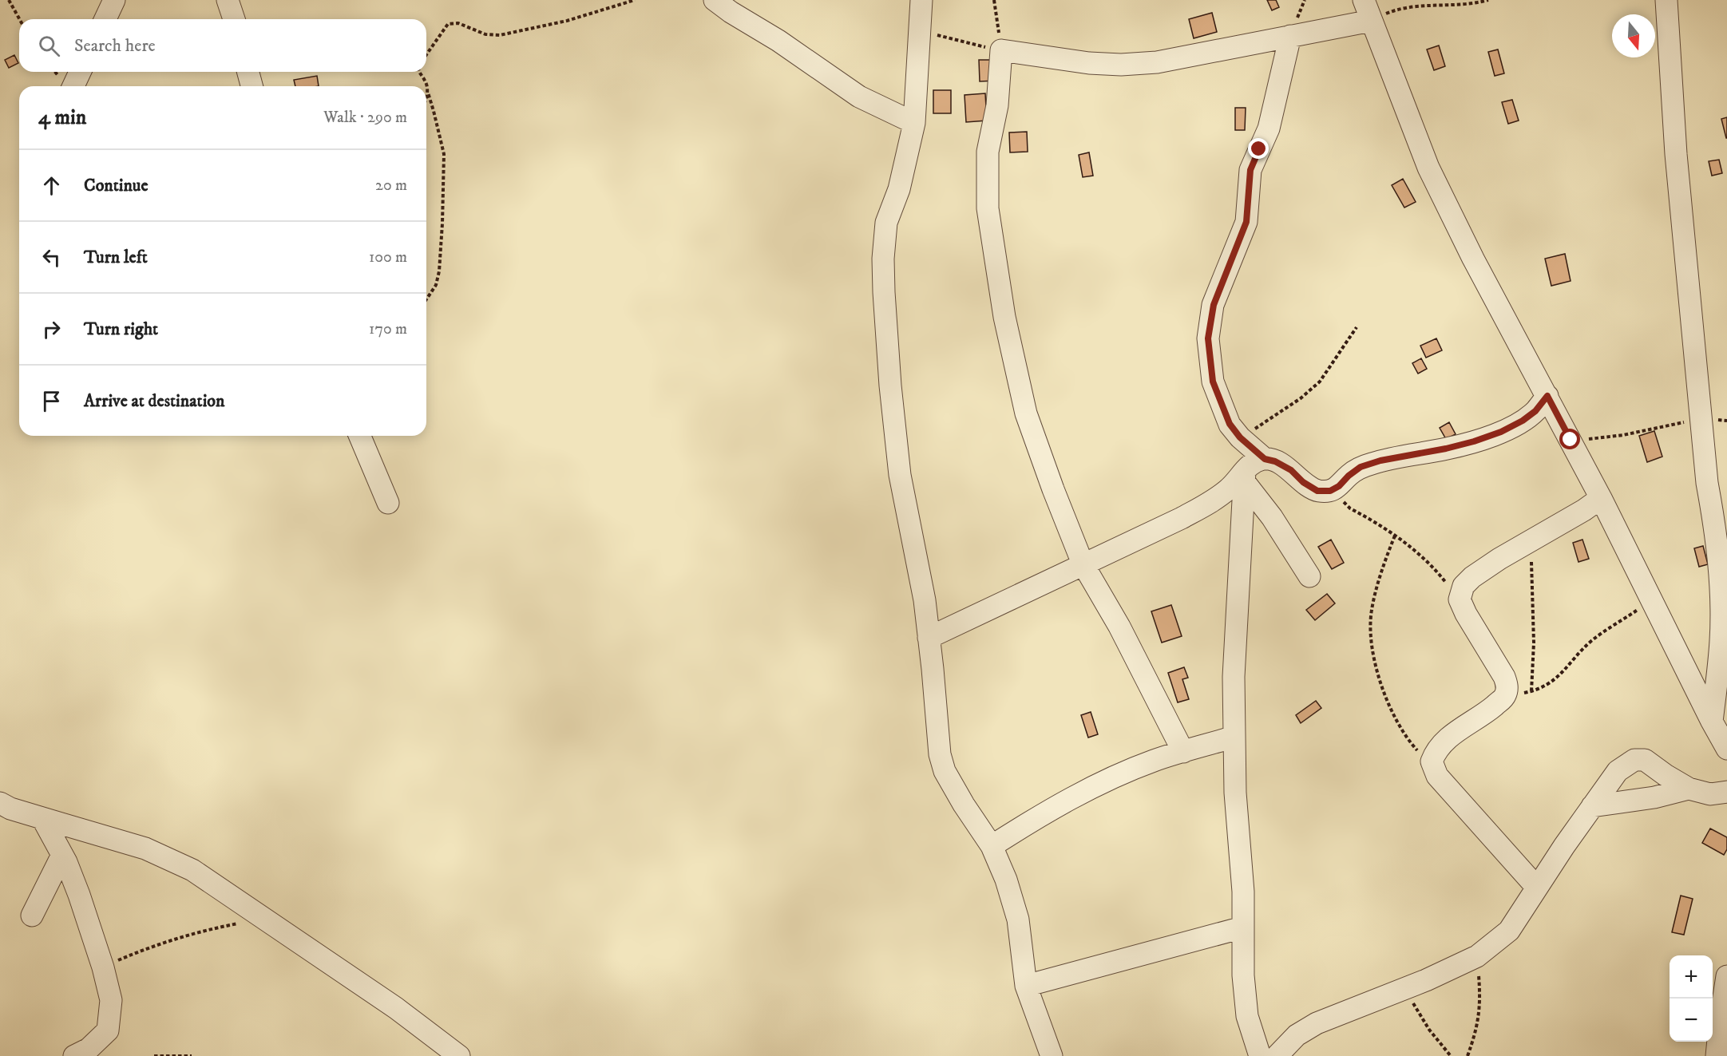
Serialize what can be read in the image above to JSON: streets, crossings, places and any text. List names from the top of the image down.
{
  "north": "bottom",
  "page": {
    "search": "Search here",
    "heading": ["4 min", "Walk · 290 m"],
    "list": [
      ["Continue", "20 m"],
      ["Turn left", "100 m"],
      ["Turn right", "170 m"],
      "Arrive at destination"
    ],
    "map_buttons": ["+", "−"]
  }
}
